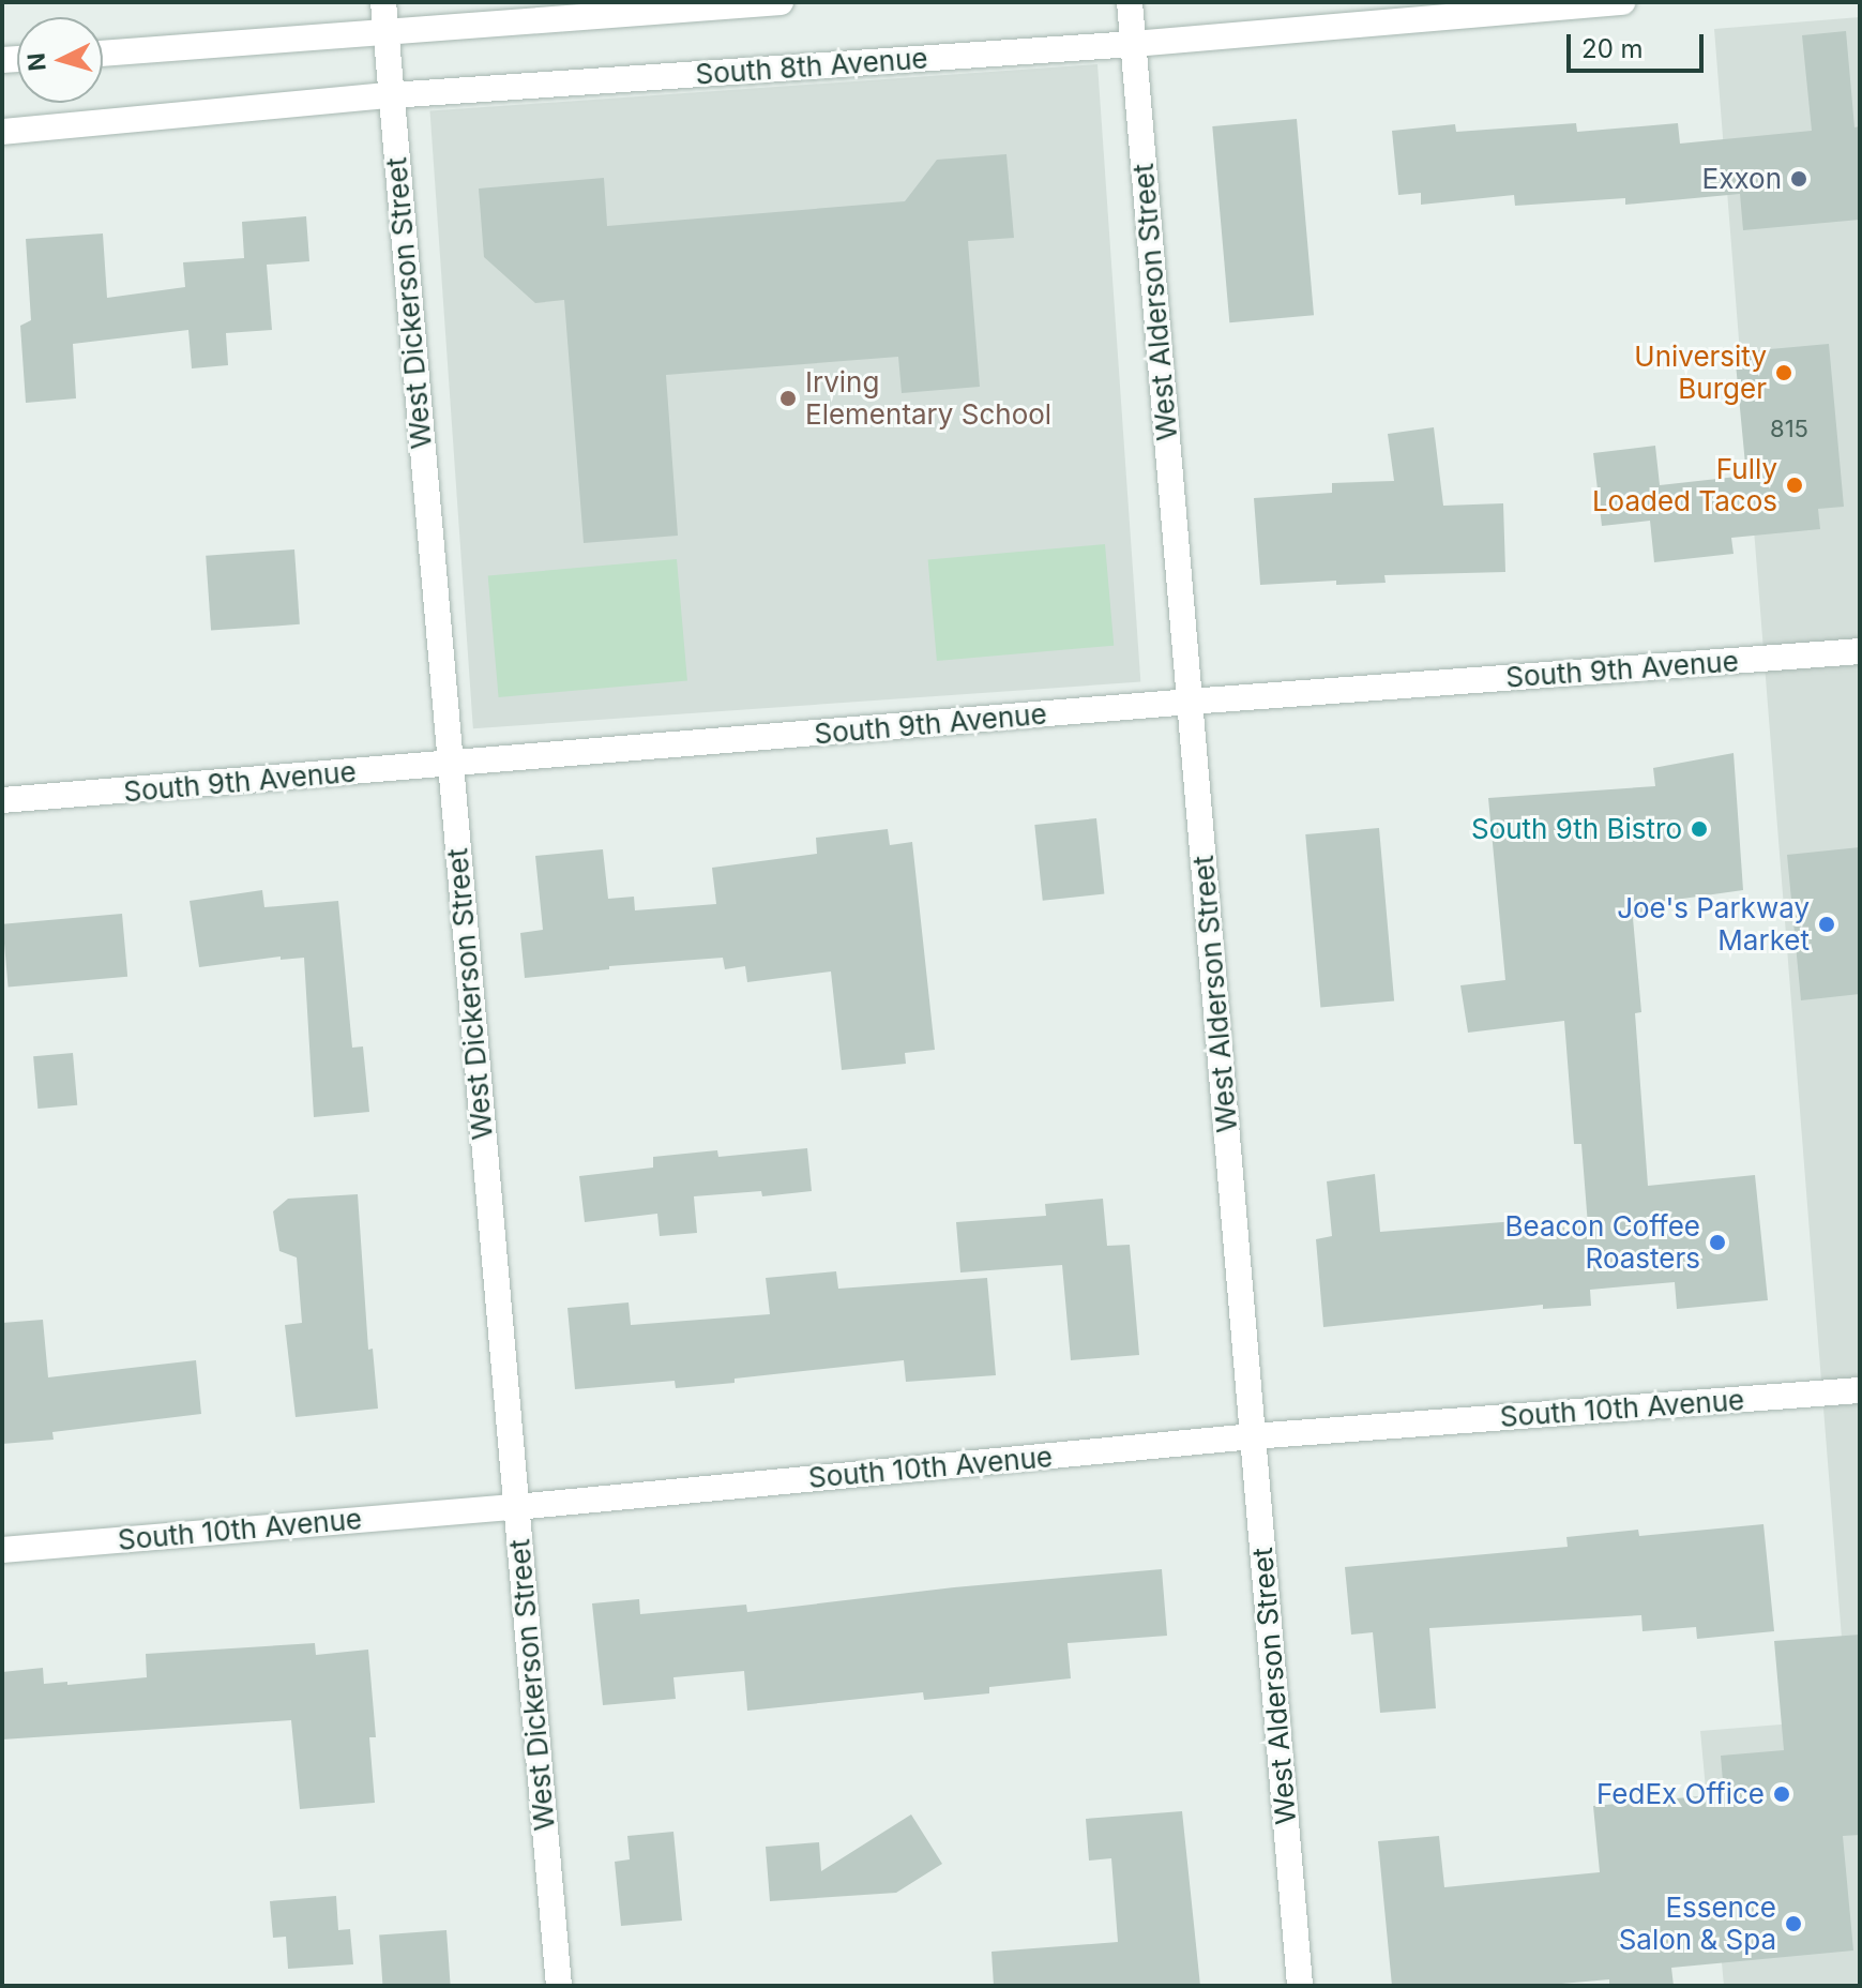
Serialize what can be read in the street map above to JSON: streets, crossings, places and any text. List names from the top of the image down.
{
  "streets": {
    "street": [
      "South 8th Avenue",
      "West Alderson Street",
      "West Dickerson Street",
      "South 9th Avenue",
      "South 10th Avenue"
    ]
  },
  "crossings": [
    ["South 8th Avenue", "West Alderson Street"],
    ["South 8th Avenue", "West Dickerson Street"],
    ["West Alderson Street", "South 9th Avenue"],
    ["West Alderson Street", "South 10th Avenue"],
    ["West Dickerson Street", "South 9th Avenue"],
    ["West Dickerson Street", "South 10th Avenue"]
  ],
  "places": [
    "Exxon",
    "University Burger",
    "Irving Elementary School",
    "Fully Loaded Tacos",
    "South 9th Bistro",
    "Joe's Parkway Market",
    "Beacon Coffee Roasters",
    "FedEx Office",
    "Essence Salon & Spa"
  ],
  "house_numbers": ["815"],
  "scale_bar": "20 m",
  "north": "left"
}
